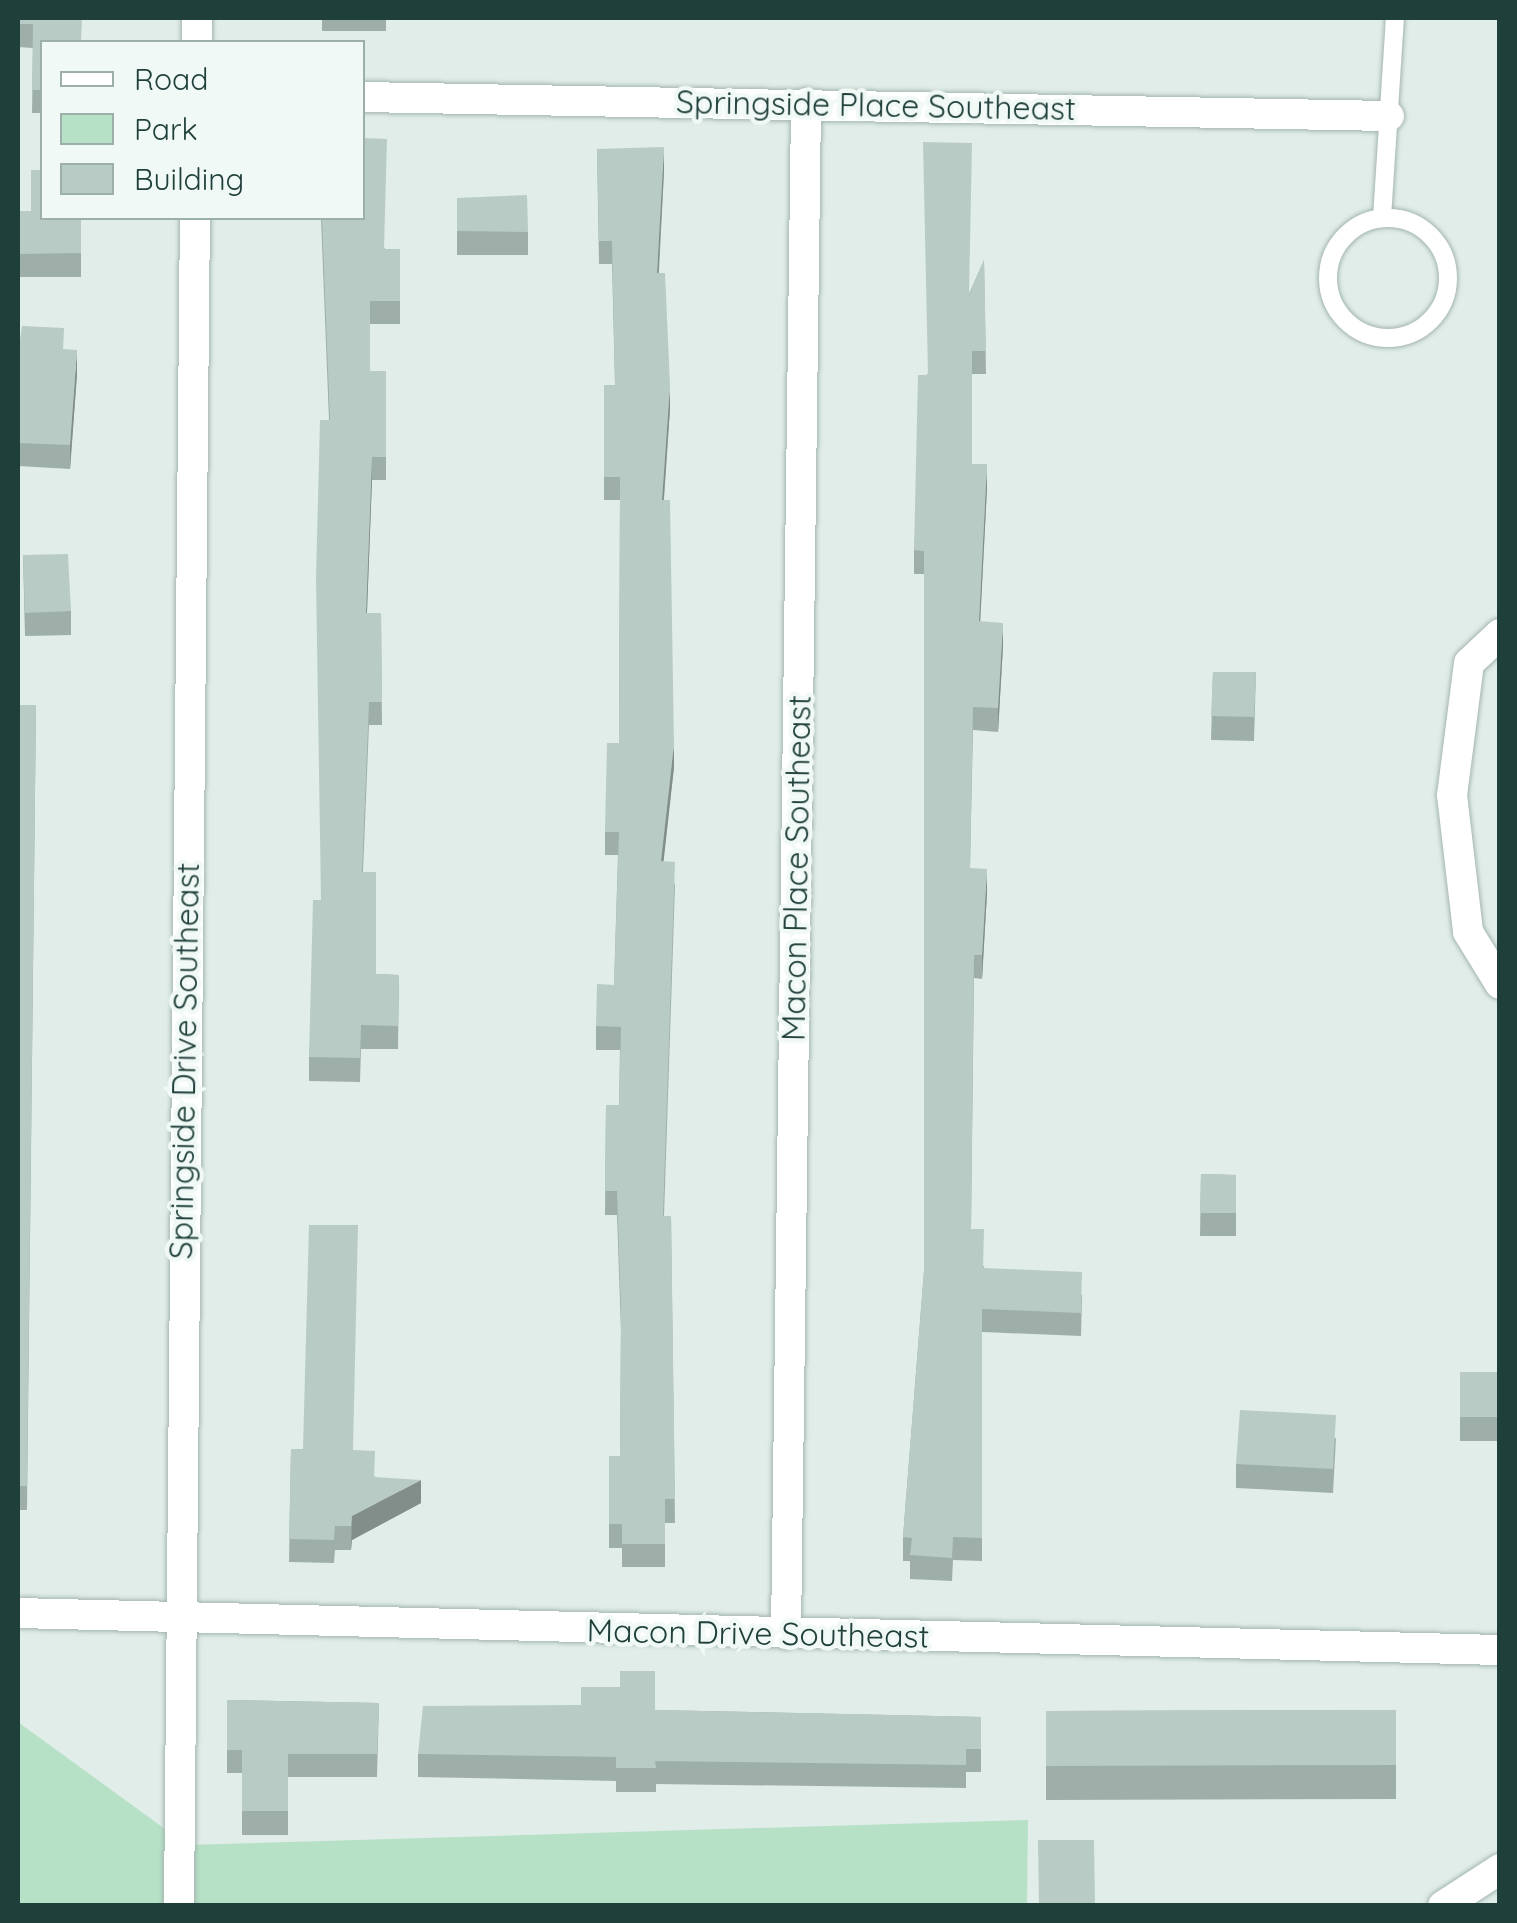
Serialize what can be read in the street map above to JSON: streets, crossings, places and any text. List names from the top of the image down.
{
  "streets": {
    "street": [
      "Springside Place Southeast",
      "Macon Place Southeast",
      "Springside Drive Southeast",
      "Macon Drive Southeast"
    ]
  },
  "crossings": [
    ["Springside Place Southeast", "Macon Place Southeast"],
    ["Macon Place Southeast", "Macon Drive Southeast"],
    ["Springside Drive Southeast", "Macon Drive Southeast"]
  ],
  "legend": ["Road", "Park", "Building"]
}
